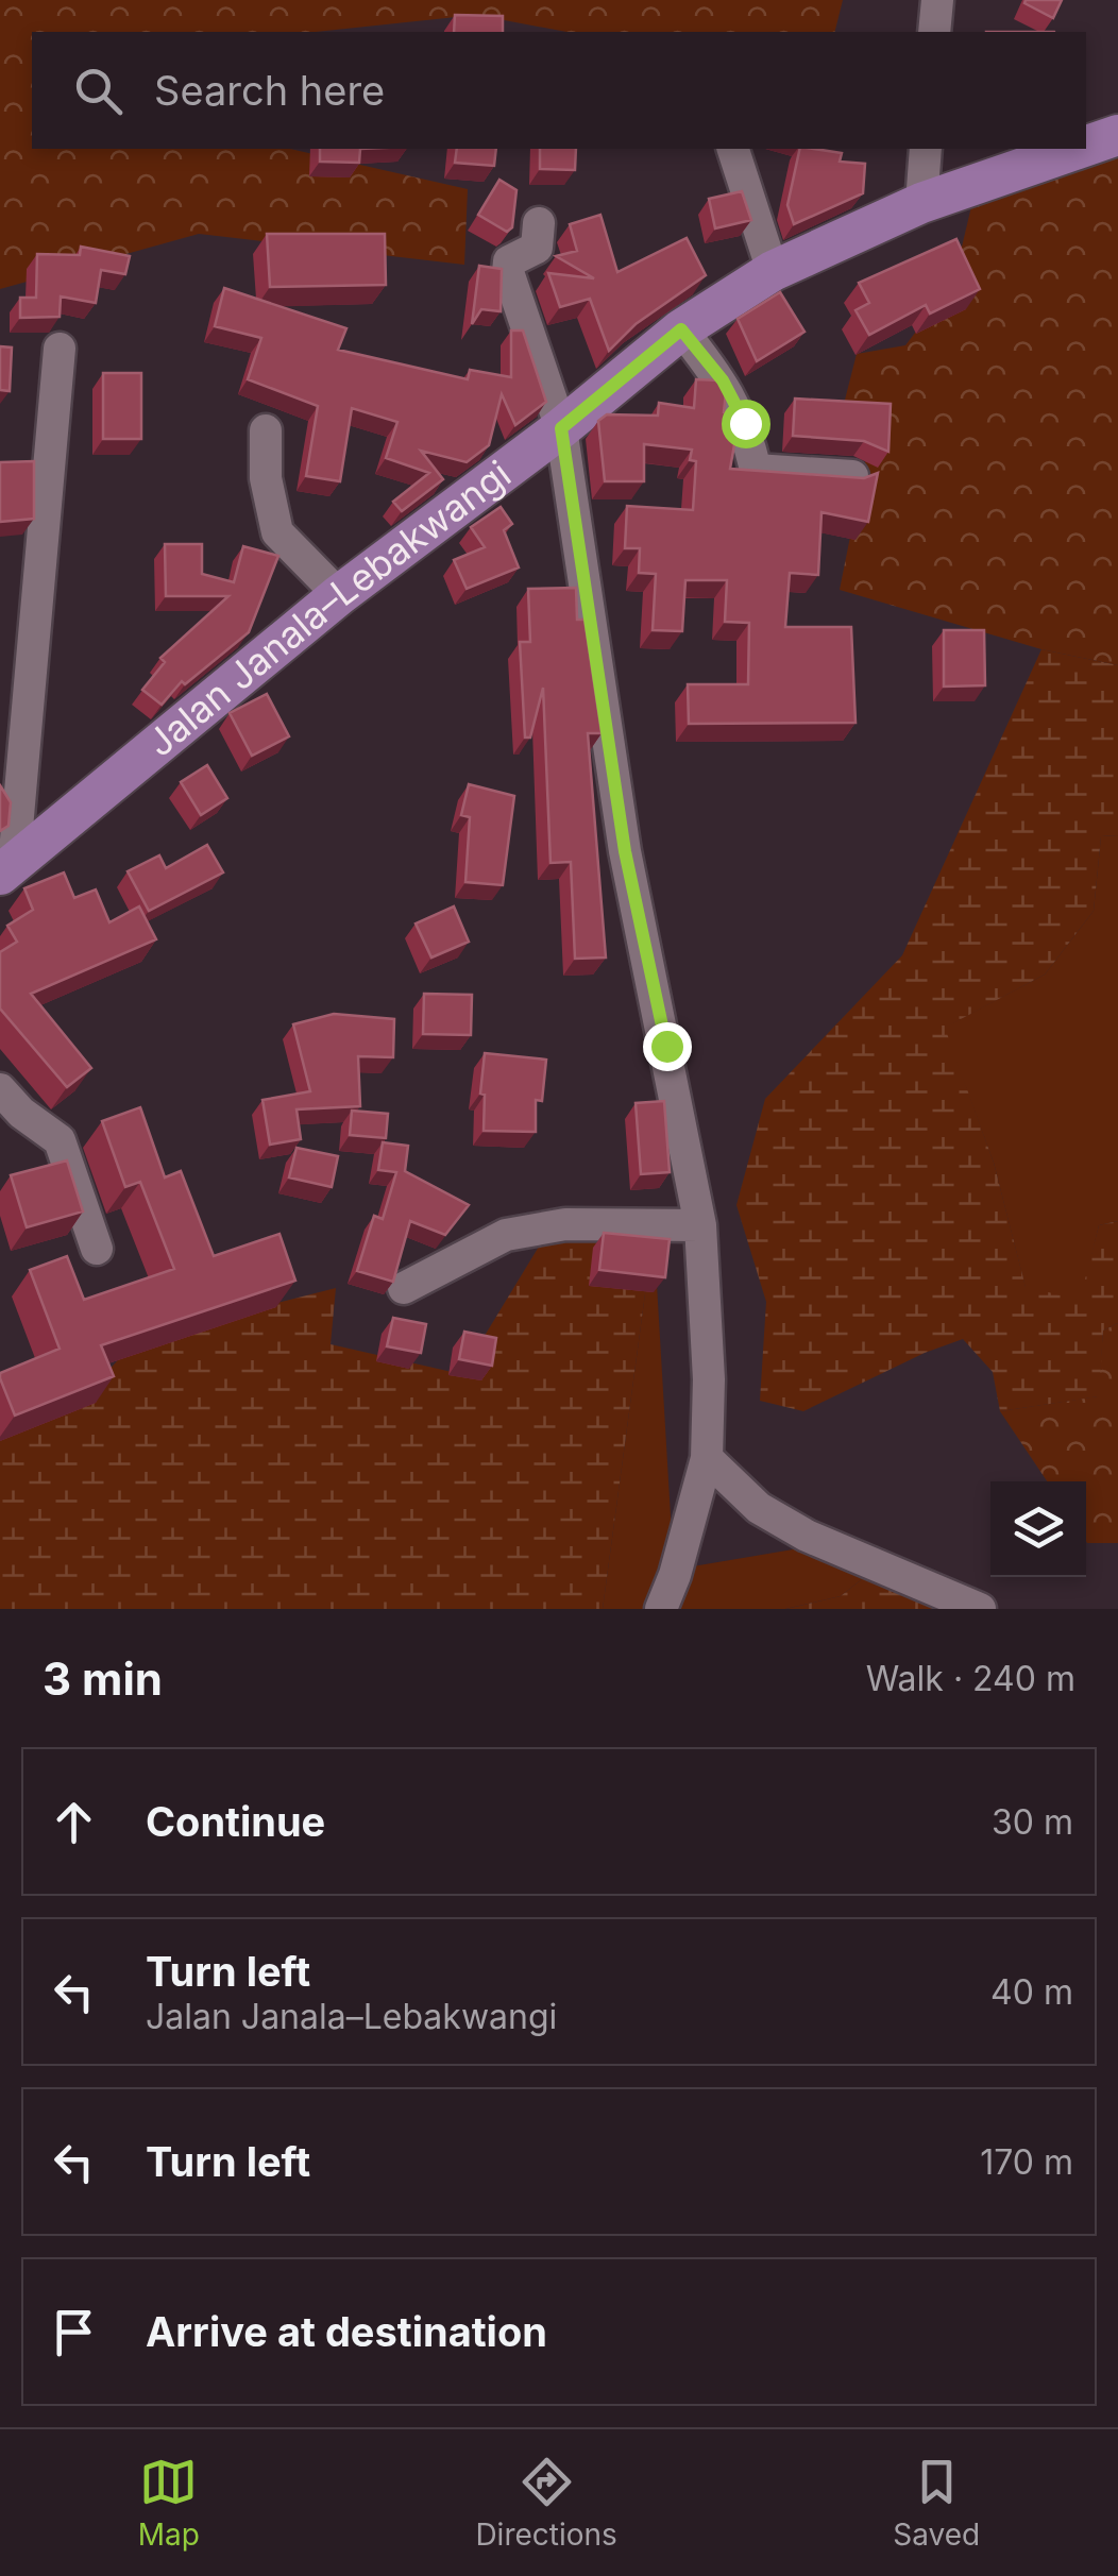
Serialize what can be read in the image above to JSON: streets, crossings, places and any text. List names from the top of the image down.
{
  "streets": {
    "main road": ["Jalan Janala–Lebakwangi"]
  },
  "page": {
    "search": "Search here",
    "heading": ["3 min", "Walk · 240 m"],
    "list": [
      ["Continue", "30 m"],
      ["Turn left", "Jalan Janala–Lebakwangi", "40 m"],
      ["Turn left", "170 m"],
      "Arrive at destination"
    ],
    "nav": ["Map", "Directions", "Saved"]
  }
}
